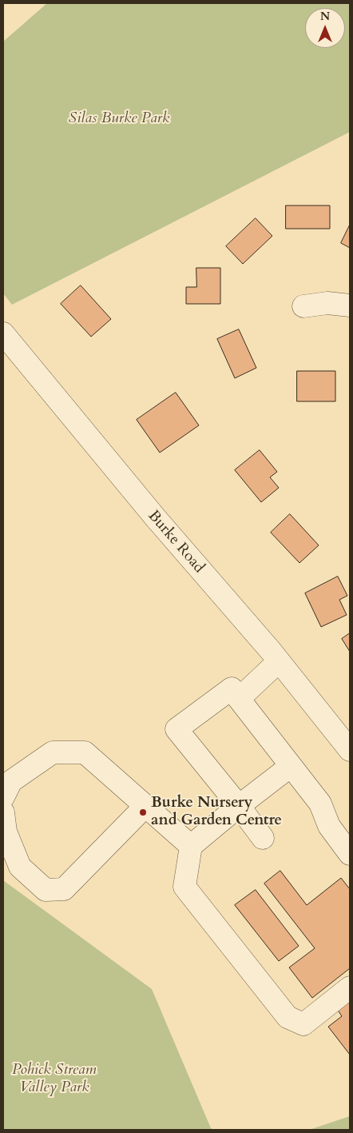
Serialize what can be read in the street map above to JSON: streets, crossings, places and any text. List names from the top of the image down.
{
  "streets": {
    "street": ["Burke Road"]
  },
  "parks": ["Silas Burke Park", "Pohick Stream Valley Park"],
  "places": ["Burke Nursery and Garden Centre"],
  "north": "top"
}
